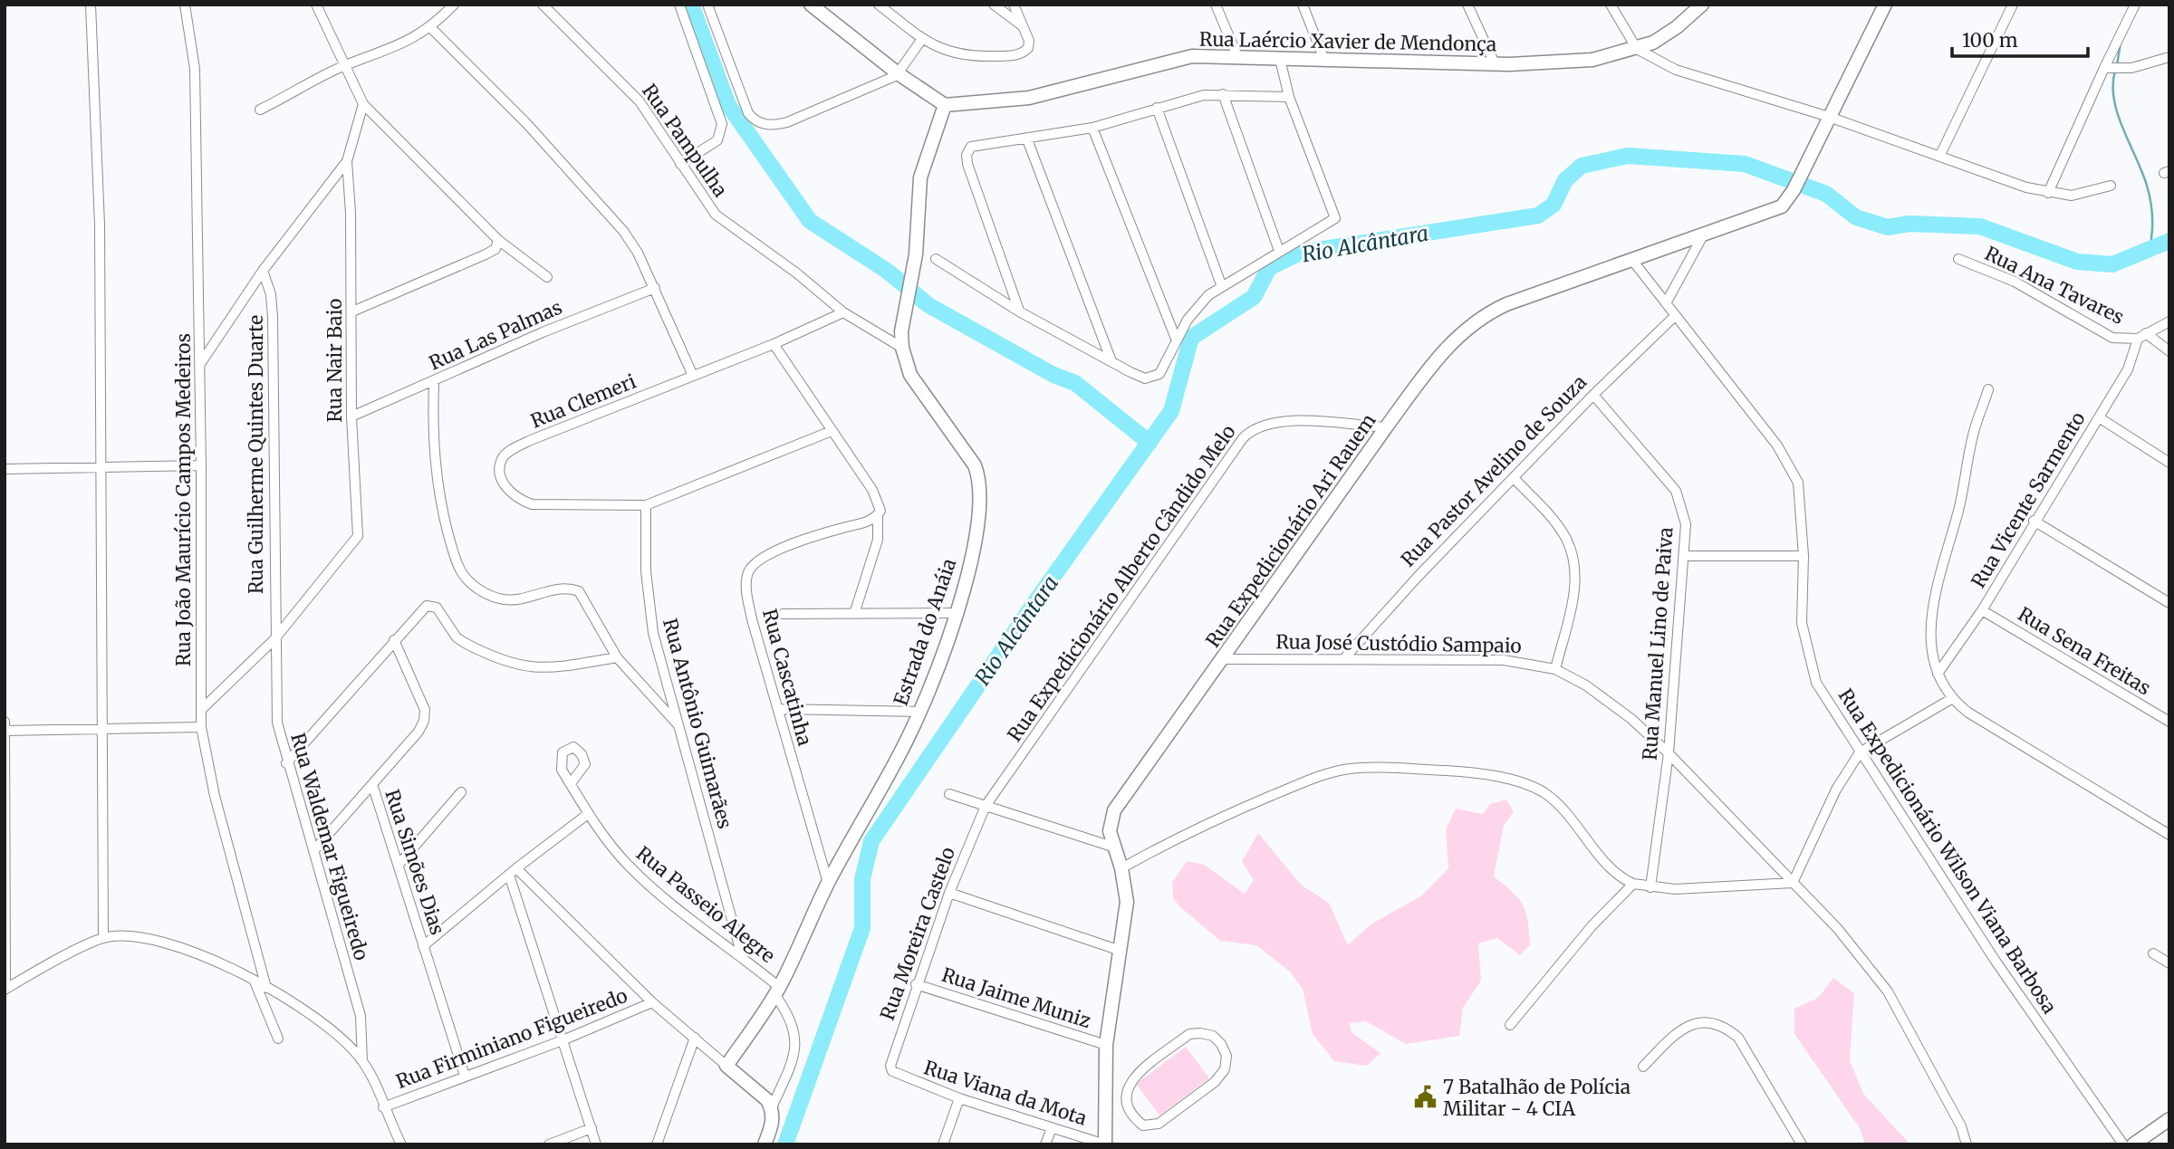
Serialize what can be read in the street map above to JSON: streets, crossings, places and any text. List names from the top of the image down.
{
  "streets": {
    "street": [
      "Rua Laércio Xavier de Mendonça",
      "Rua Pampulha",
      "Rua Ana Tavares",
      "Rua Las Palmas",
      "Rua Nair Baio",
      "Rua Clemeri",
      "Rua Guilherme Quintes Duarte",
      "Rua Pastor Avelino de Souza",
      "Rua João Maurício Campos Medeiros",
      "Rua Vicente Sarmento",
      "Rua Expedicionário Ari Rauem",
      "Rua Expedicionário Alberto Cândido Melo",
      "Estrada do Anáia",
      "Rua José Custódio Sampaio",
      "Rua Manuel Lino de Paiva",
      "Rua Sena Freitas",
      "Rua Cascatinha",
      "Rua Antônio Guimarães",
      "Rua Waldemar Figueiredo",
      "Rua Expedicionário Wilson Viana Barbosa",
      "Rua Simões Dias",
      "Rua Passeio Alegre",
      "Rua Moreira Castelo",
      "Rua Jaime Muniz",
      "Rua Firminiano Figueiredo",
      "Rua Viana da Mota"
    ]
  },
  "crossings": [
    ["Rua Laércio Xavier de Mendonça", "Estrada do Anáia"],
    ["Rua Pampulha", "Rua Clemeri"],
    ["Rua Pampulha", "Estrada do Anáia"],
    ["Rua Ana Tavares", "Rua Vicente Sarmento"],
    ["Rua Las Palmas", "Rua Nair Baio"],
    ["Rua Nair Baio", "Rua Guilherme Quintes Duarte"],
    ["Rua Nair Baio", "Rua João Maurício Campos Medeiros"],
    ["Rua Nair Baio", "Rua Waldemar Figueiredo"],
    ["Rua Clemeri", "Rua Antônio Guimarães"],
    ["Rua Guilherme Quintes Duarte", "Rua Waldemar Figueiredo"],
    ["Rua Pastor Avelino de Souza", "Rua José Custódio Sampaio"],
    ["Rua Pastor Avelino de Souza", "Rua Manuel Lino de Paiva"],
    ["Rua Pastor Avelino de Souza", "Rua Expedicionário Wilson Viana Barbosa"],
    ["Rua Vicente Sarmento", "Rua Sena Freitas"],
    ["Rua Expedicionário Ari Rauem", "Rua Expedicionário Alberto Cândido Melo"],
    ["Rua Expedicionário Ari Rauem", "Rua José Custódio Sampaio"],
    ["Rua Expedicionário Ari Rauem", "Rua Expedicionário Wilson Viana Barbosa"],
    ["Rua Expedicionário Ari Rauem", "Rua Jaime Muniz"],
    ["Rua Expedicionário Ari Rauem", "Rua Viana da Mota"],
    ["Rua Expedicionário Alberto Cândido Melo", "Rua Moreira Castelo"],
    ["Estrada do Anáia", "Rua Cascatinha"],
    ["Estrada do Anáia", "Rua Passeio Alegre"],
    ["Rua José Custódio Sampaio", "Rua Manuel Lino de Paiva"],
    ["Rua Antônio Guimarães", "Rua Passeio Alegre"],
    ["Rua Simões Dias", "Rua Firminiano Figueiredo"],
    ["Rua Moreira Castelo", "Rua Jaime Muniz"],
    ["Rua Moreira Castelo", "Rua Viana da Mota"]
  ],
  "water": ["Rio Alcântara"],
  "places": {
    "public building": ["7 Batalhão de Polícia Militar - 4 CIA"]
  },
  "scale_bar": "100 m"
}
